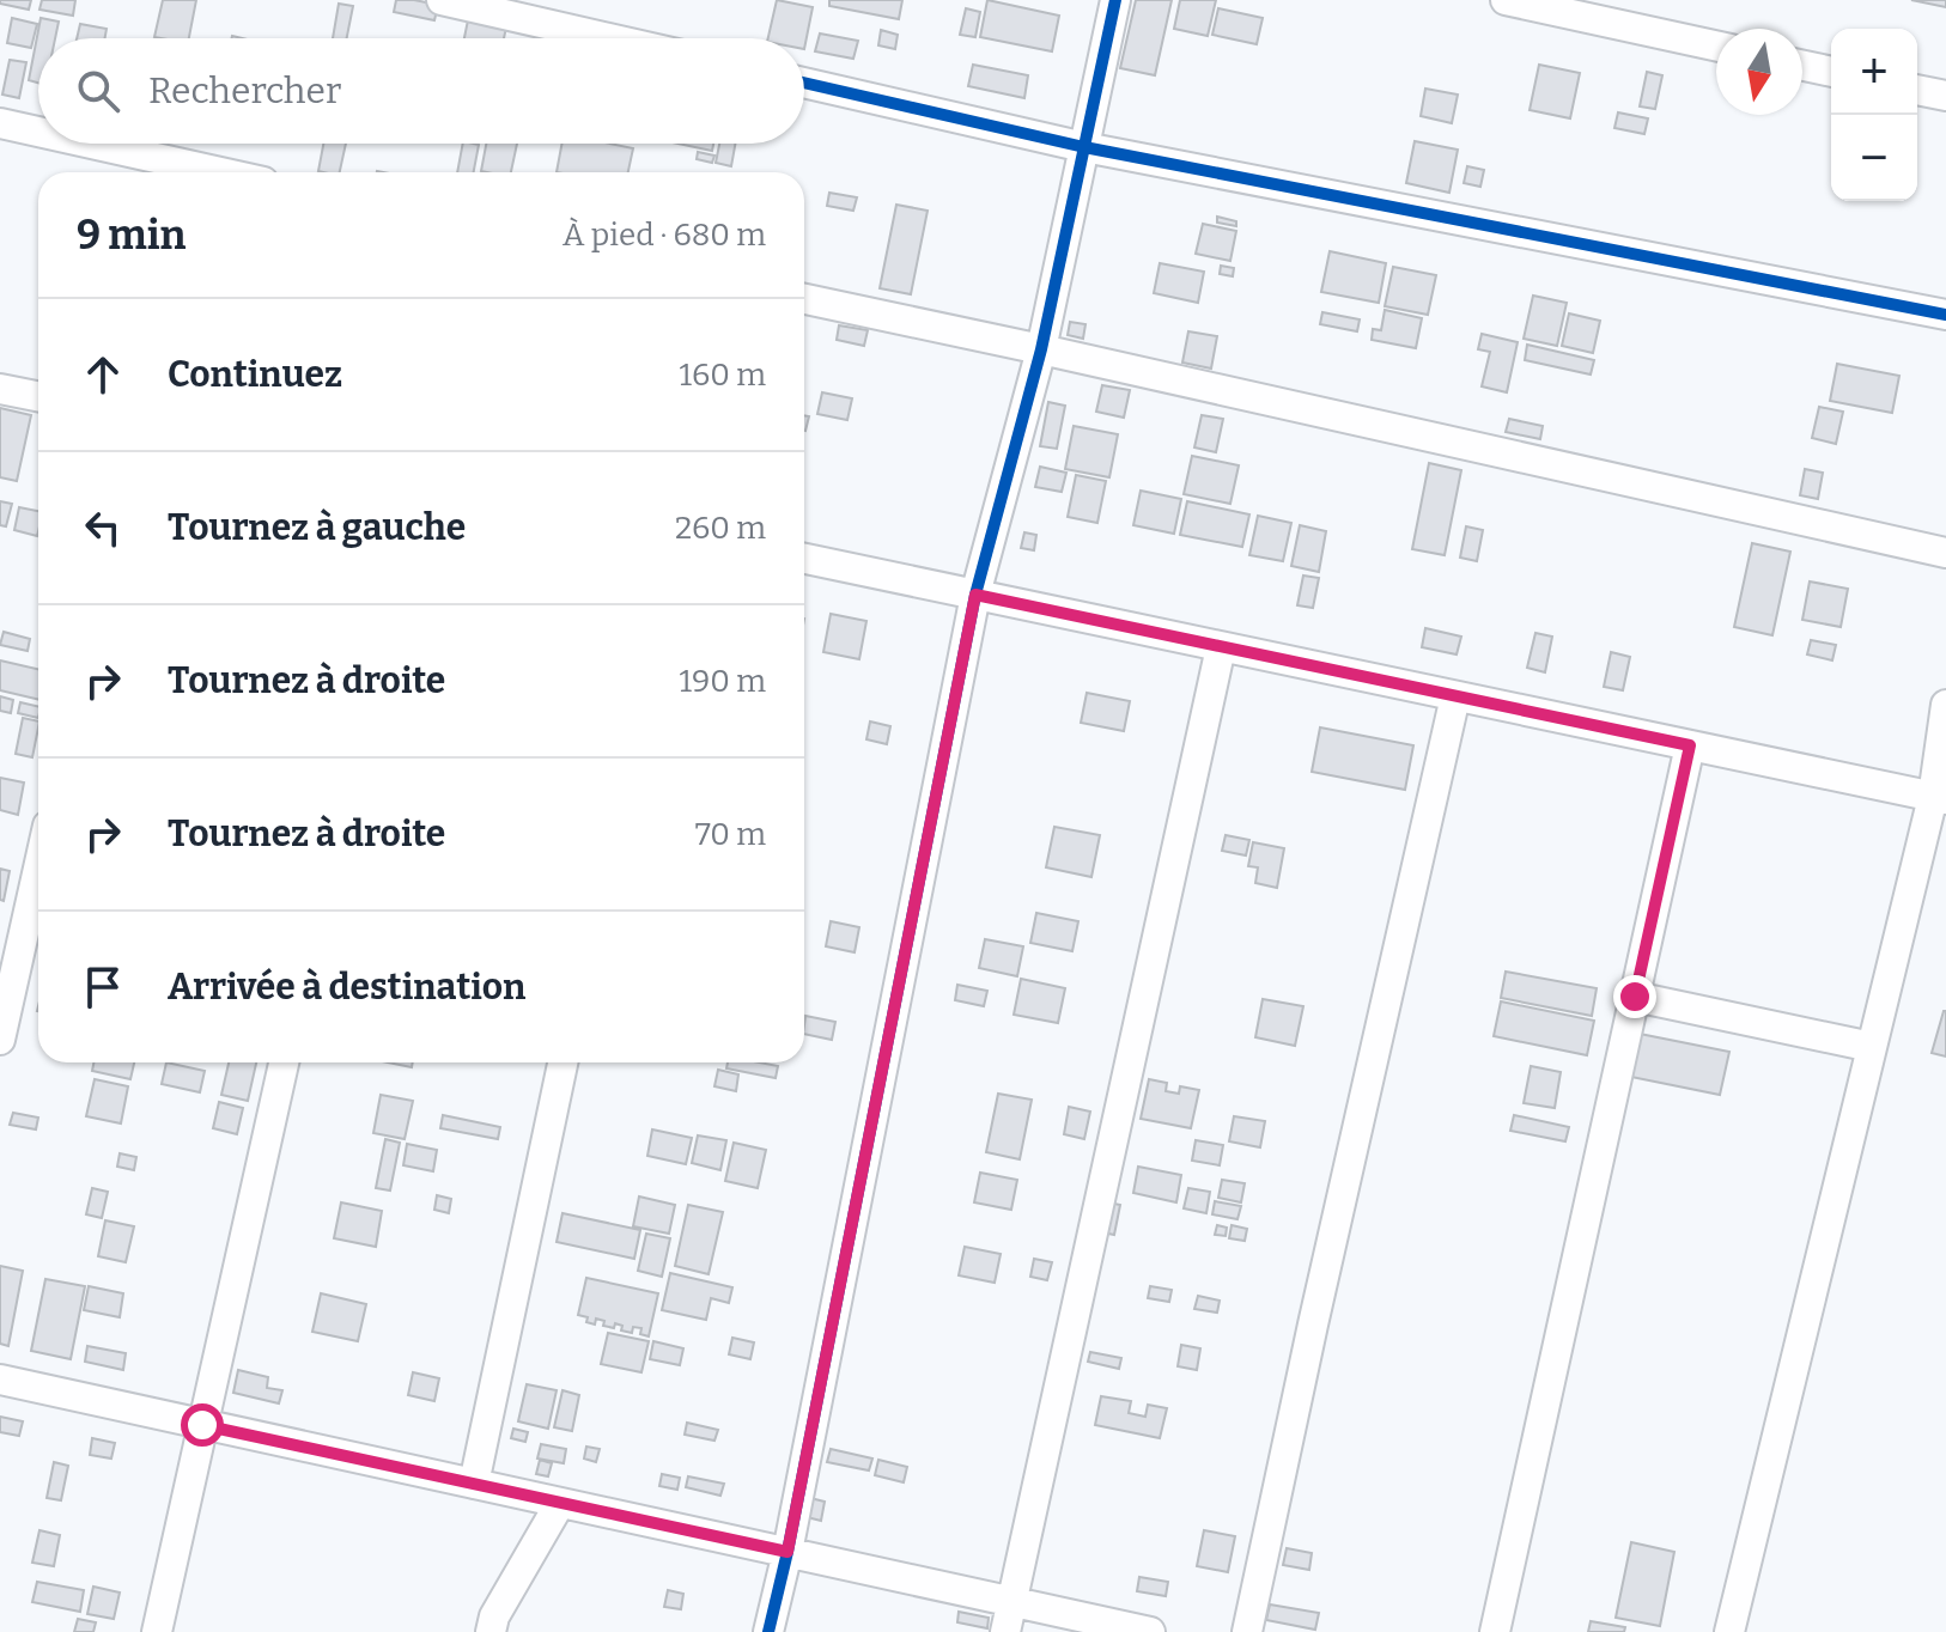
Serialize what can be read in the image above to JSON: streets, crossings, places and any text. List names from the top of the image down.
{
  "north": "bottom",
  "page": {
    "map_buttons": ["+", "−"],
    "search": "Rechercher",
    "heading": ["9 min", "À pied · 680 m"],
    "list": [
      ["Continuez", "160 m"],
      ["Tournez à gauche", "260 m"],
      ["Tournez à droite", "190 m"],
      ["Tournez à droite", "70 m"],
      "Arrivée à destination"
    ]
  }
}
